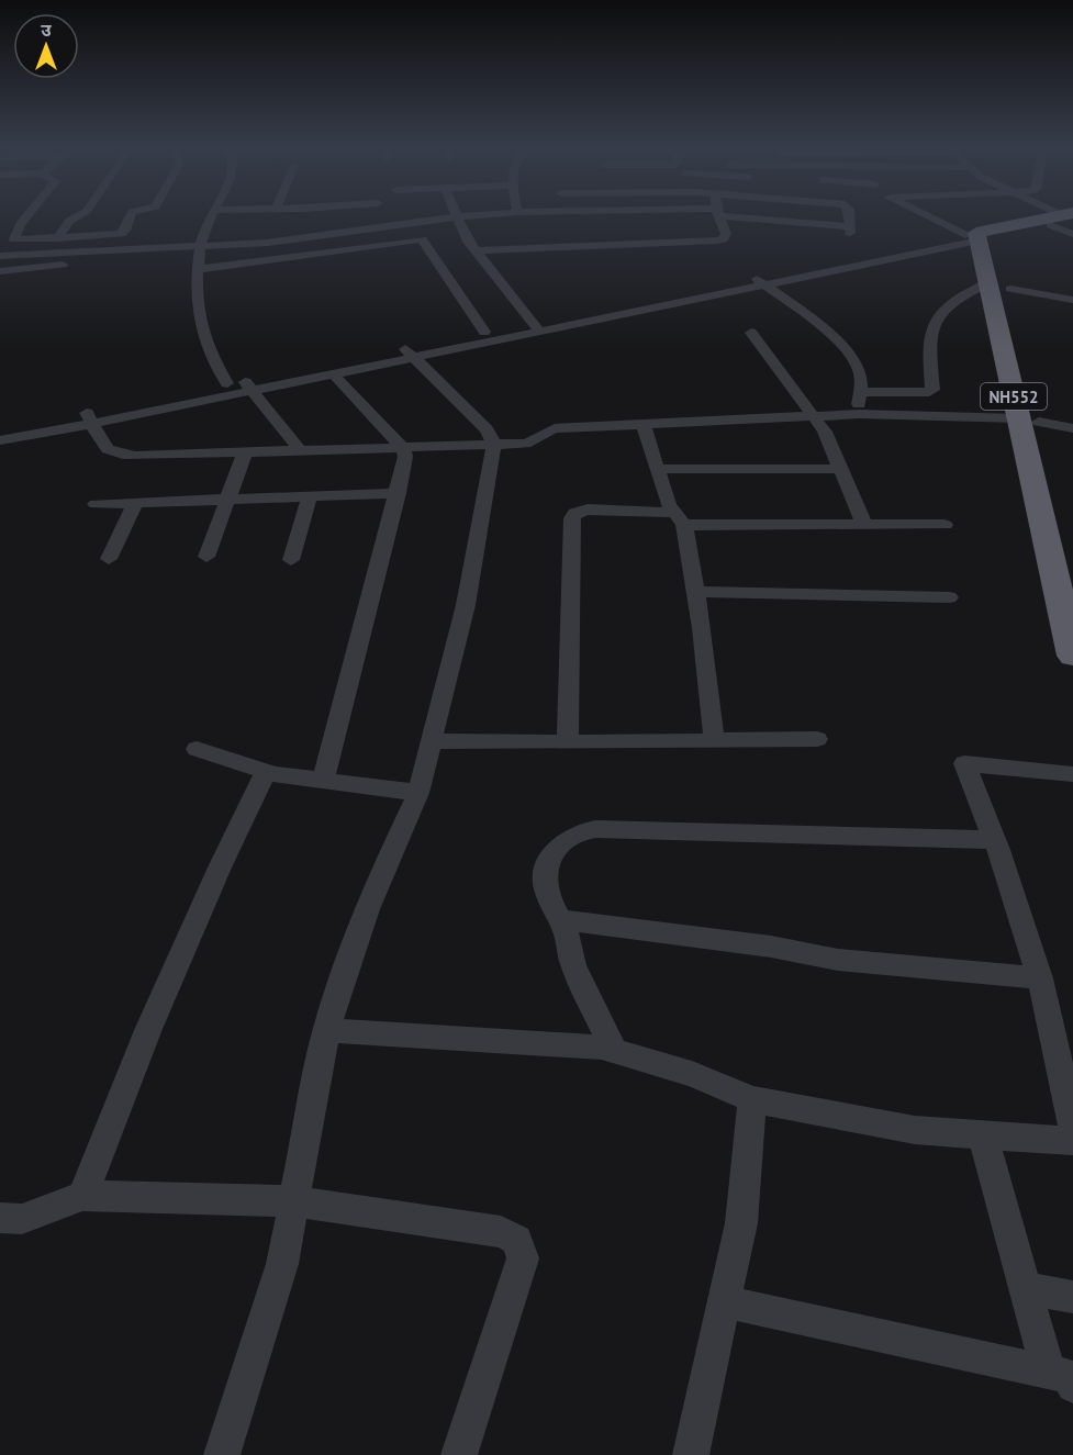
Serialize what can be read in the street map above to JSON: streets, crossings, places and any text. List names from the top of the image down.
{
  "streets": {
    "highway": ["NH552"]
  },
  "north": "top"
}
